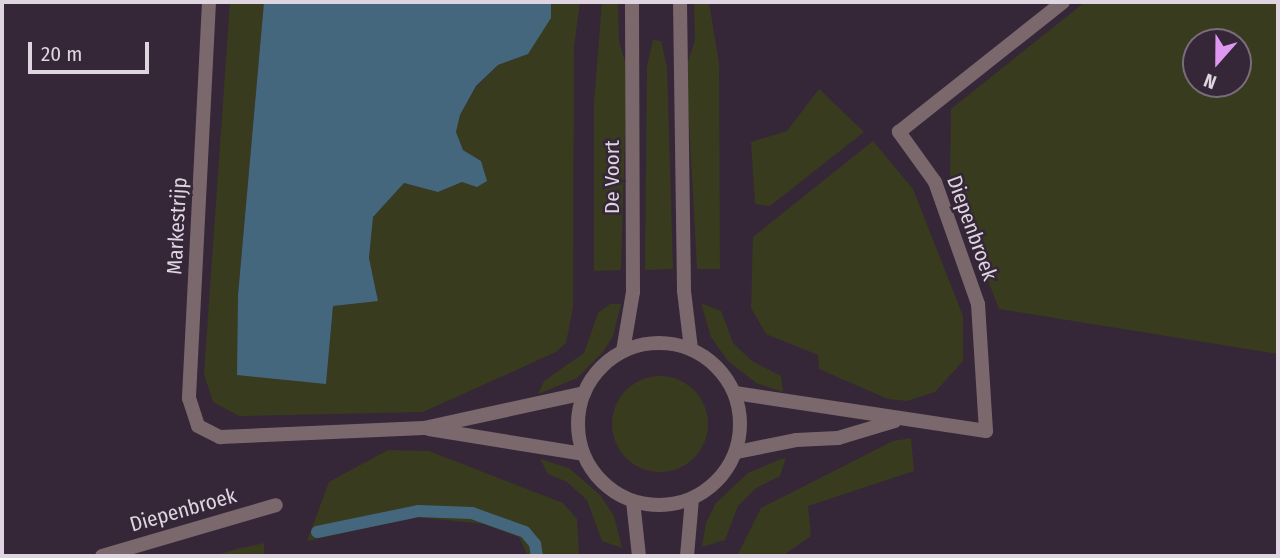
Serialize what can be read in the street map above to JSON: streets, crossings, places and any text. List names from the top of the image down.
{
  "streets": {
    "street": ["De Voort", "Markestrijp", "Diepenbroek"]
  },
  "scale_bar": "20 m",
  "north": "bottom"
}
